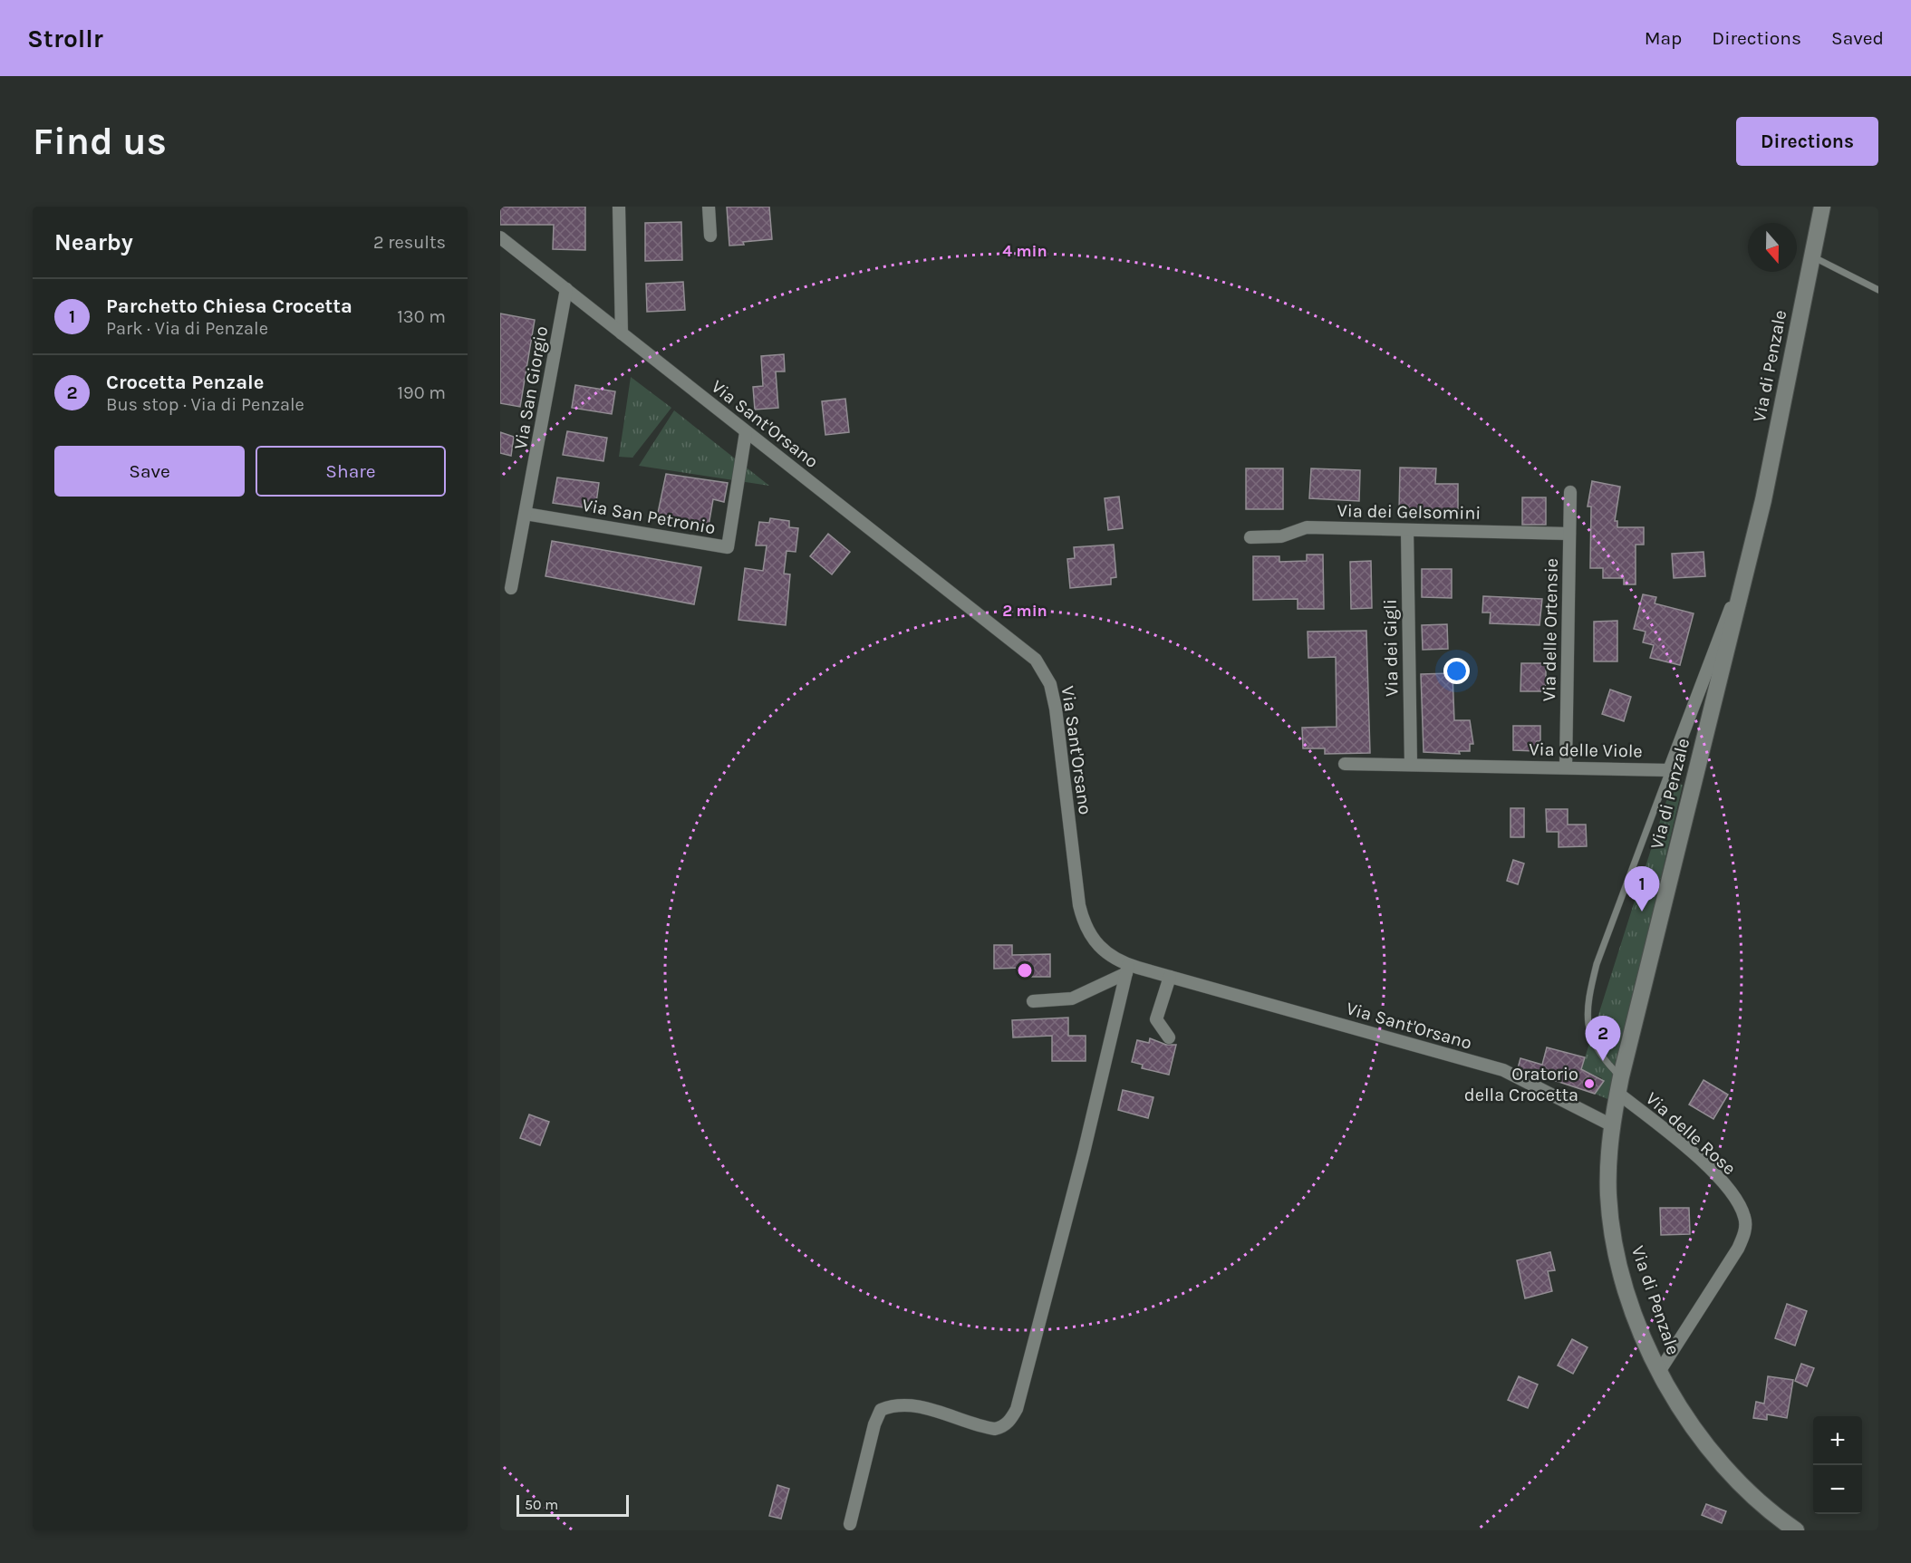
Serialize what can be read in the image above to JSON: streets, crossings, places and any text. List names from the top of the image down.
{
  "streets": {
    "street": [
      "Via di Penzale",
      "Via San Giorgio",
      "Via Sant'Orsano",
      "Via dei Gelsomini",
      "Via San Petronio",
      "Via delle Ortensie",
      "Via dei Gigli",
      "Via delle Viole",
      "Via delle Rose"
    ]
  },
  "crossings": [
    ["Via di Penzale", "Via Sant'Orsano"],
    ["Via di Penzale", "Via delle Rose"],
    ["Via San Giorgio", "Via Sant'Orsano"],
    ["Via San Giorgio", "Via San Petronio"],
    ["Via Sant'Orsano", "Via San Petronio"],
    ["Via dei Gelsomini", "Via delle Ortensie"],
    ["Via dei Gelsomini", "Via dei Gigli"],
    ["Via delle Ortensie", "Via delle Viole"],
    ["Via dei Gigli", "Via delle Viole"]
  ],
  "places": ["Oratorio della Crocetta"],
  "scale_bar": "50 m",
  "north": "bottom",
  "page": {
    "header": "Strollr",
    "nav": ["Map", "Directions", "Saved"],
    "buttons": [
      "Directions",
      ["Save", "Share"]
    ],
    "title": "Find us",
    "heading": ["Nearby", "2 results"],
    "list": [
      {
        "mark": "1",
        "name": "Parchetto Chiesa Crocetta",
        "note": "Park · Via di Penzale",
        "value": "130 m"
      },
      {
        "mark": "2",
        "name": "Crocetta Penzale",
        "note": "Bus stop · Via di Penzale",
        "value": "190 m"
      }
    ],
    "pins": ["1", "2"],
    "map_buttons": ["+", "−"],
    "scale": "50 m"
  },
  "rings": ["4 min", "2 min"]
}
